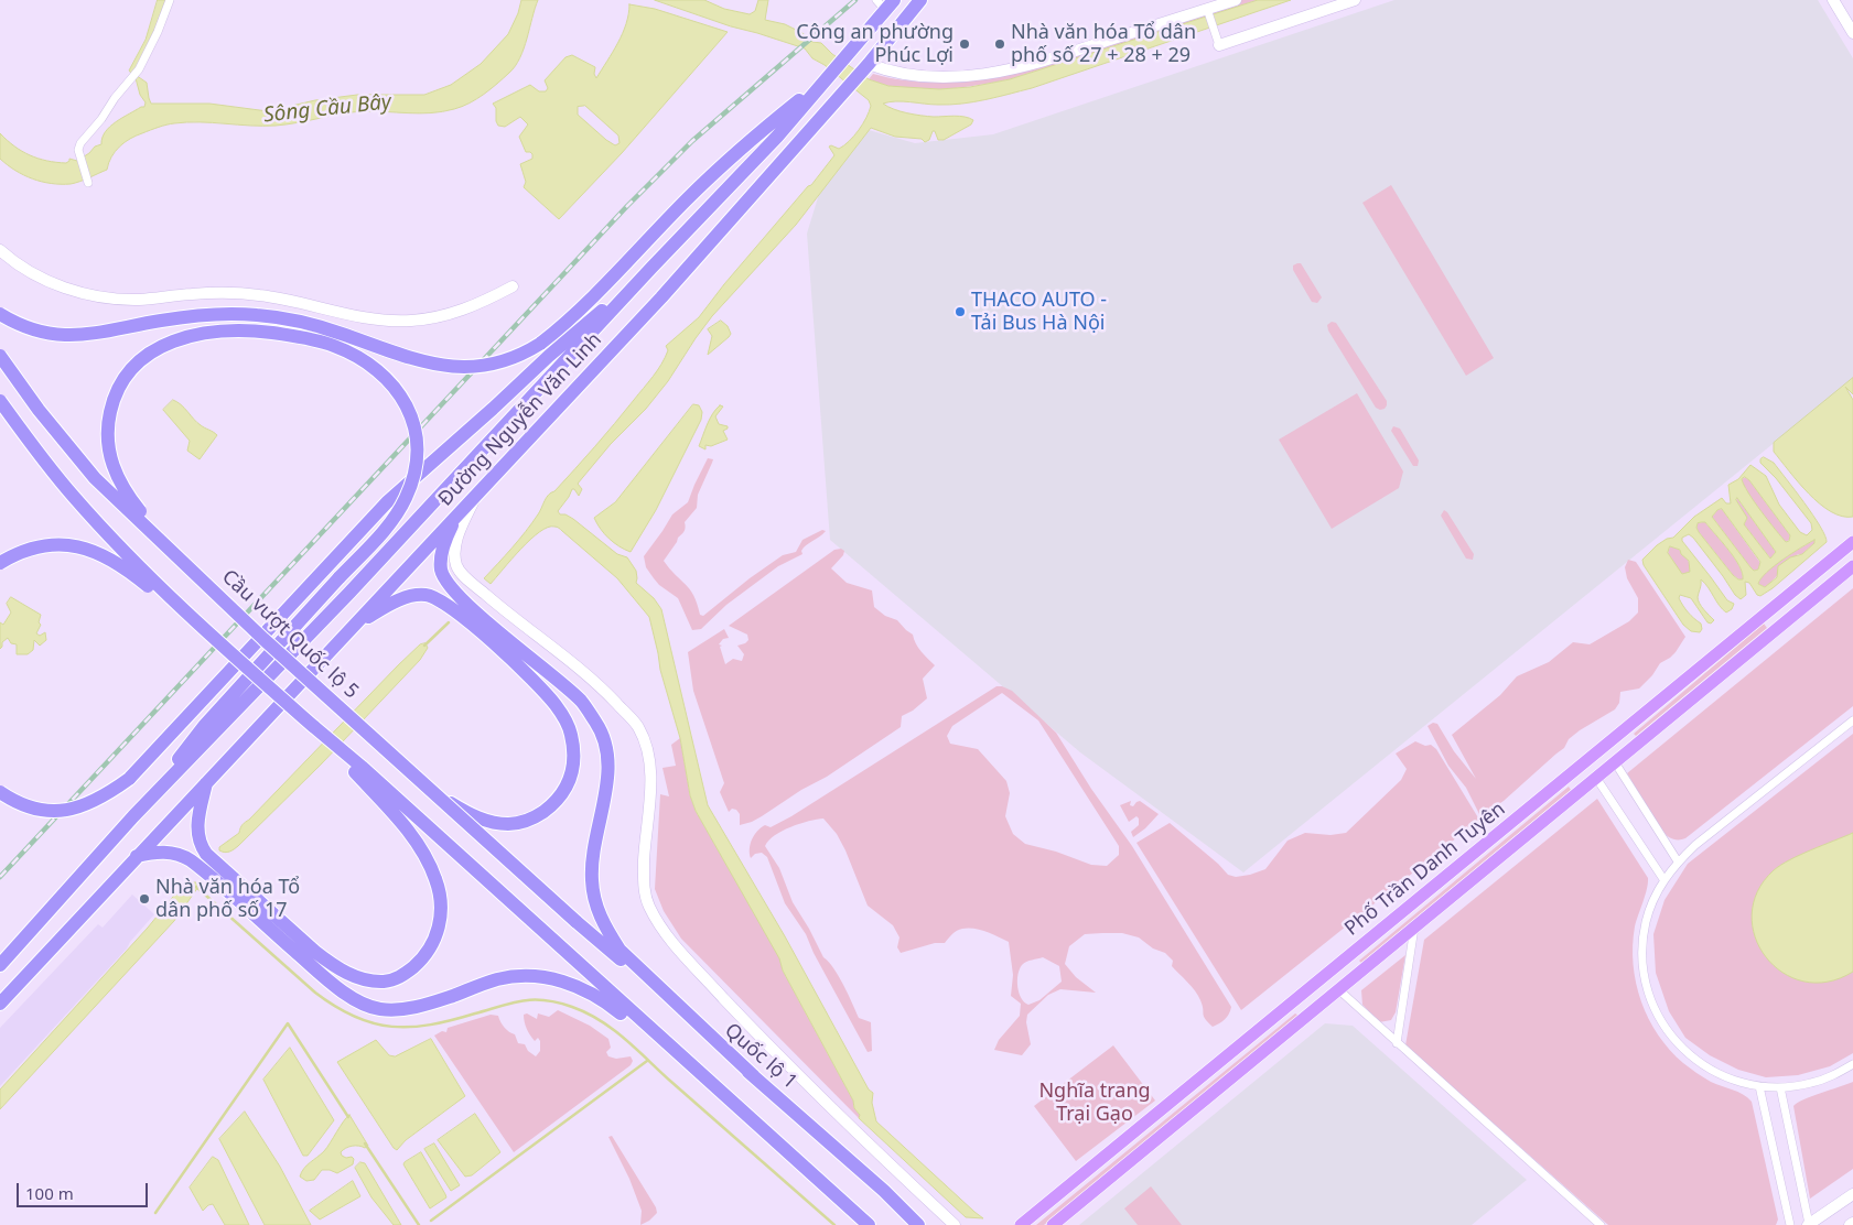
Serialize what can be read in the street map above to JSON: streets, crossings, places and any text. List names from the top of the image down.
{
  "streets": {
    "highway": ["Đường Nguyễn Văn Linh", "Cầu vượt Quốc lộ 5", "Quốc lộ 1"],
    "main road": ["Phố Trần Danh Tuyên"]
  },
  "crossings": [
    ["Cầu vượt Quốc lộ 5", "Quốc lộ 1"]
  ],
  "water": ["Sông Cầu Bây"],
  "parks": ["Nghĩa trang Trại Gạo"],
  "places": [
    "Công an phường Phúc Lợi",
    "Nhà văn hóa Tổ dân phố số 27 + 28 + 29",
    "THACO AUTO - Tải Bus Hà Nội",
    "Nhà văn hóa Tổ dân phố số 17"
  ],
  "scale_bar": "100 m"
}
